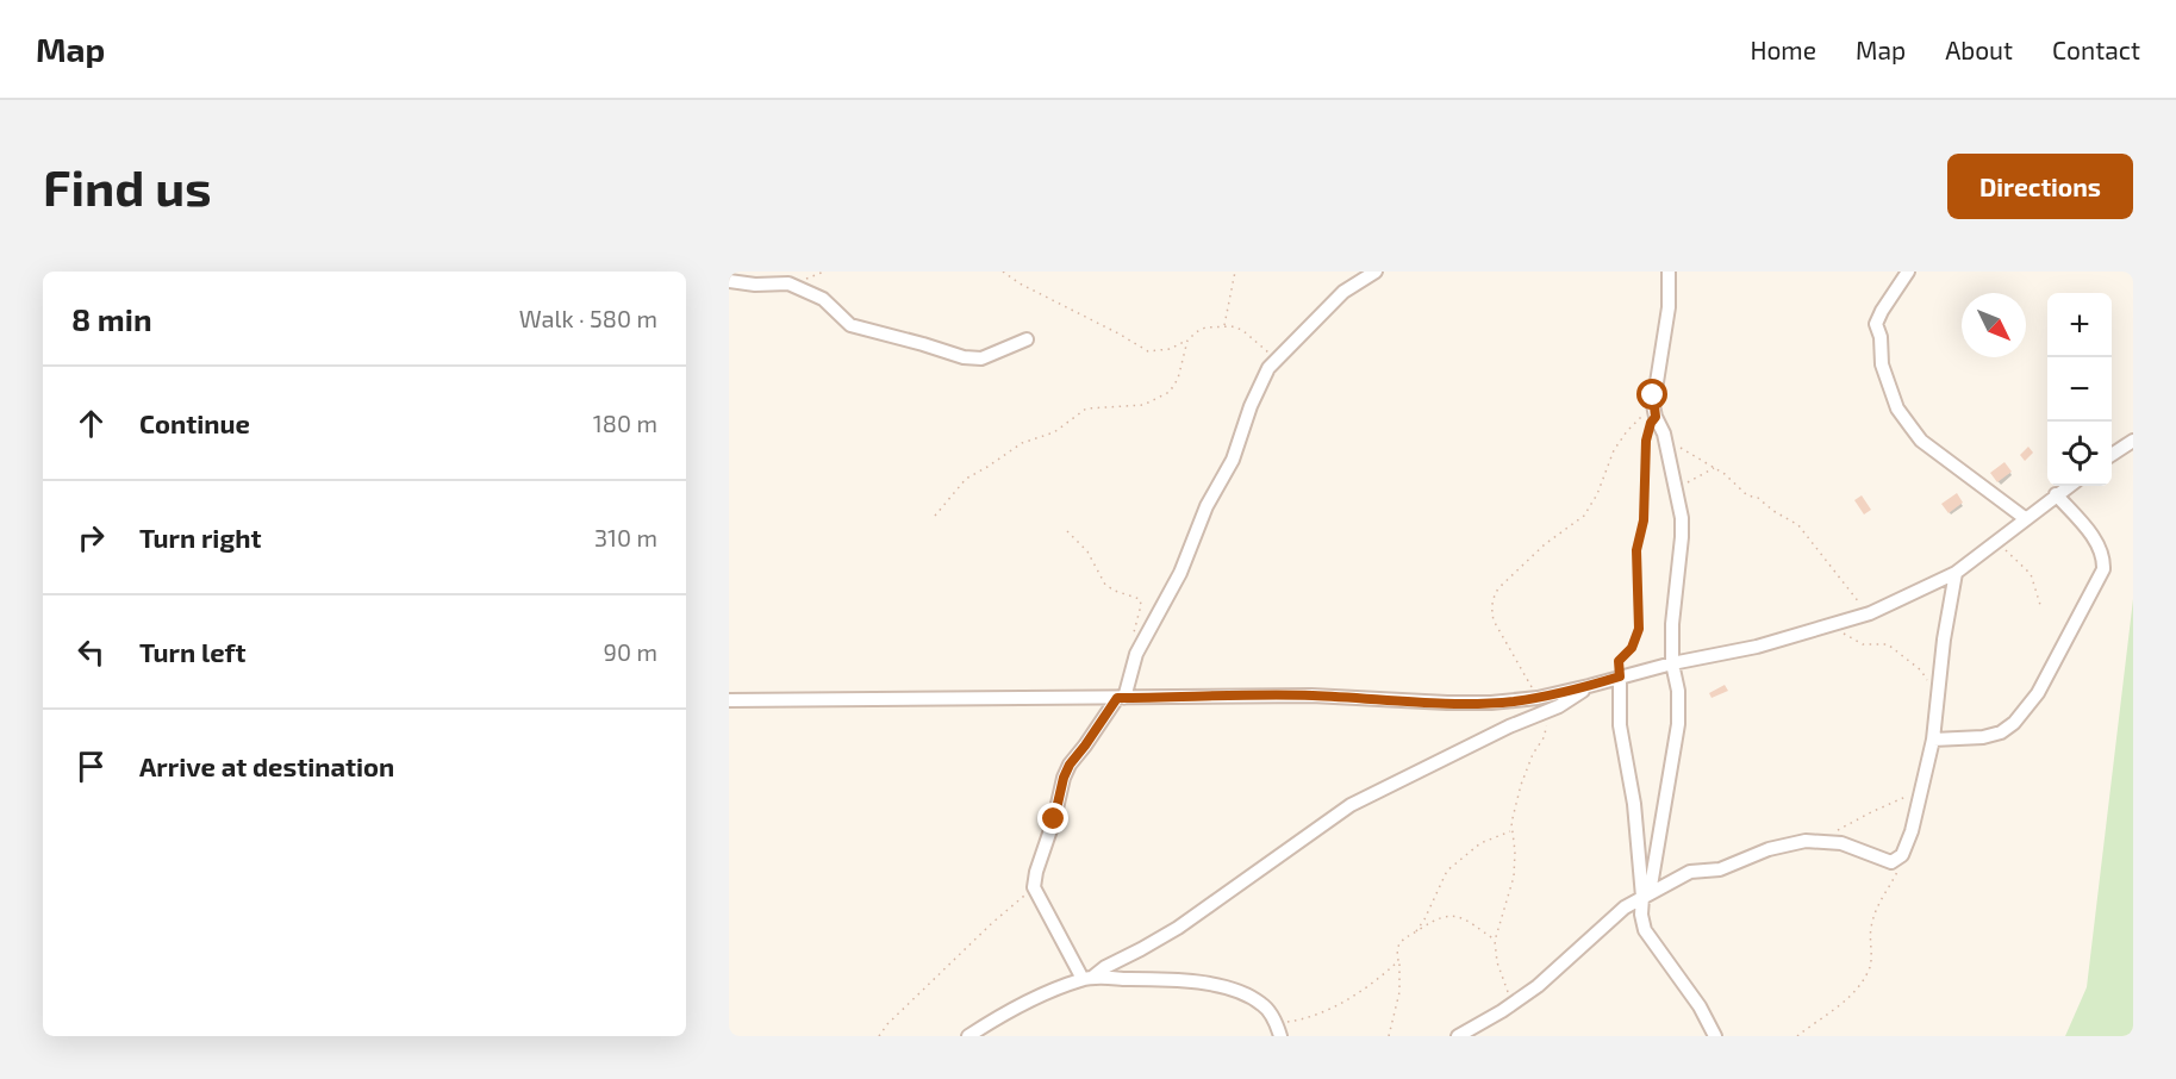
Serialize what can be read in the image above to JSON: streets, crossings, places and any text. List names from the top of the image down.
{
  "north": "bottom right",
  "page": {
    "header": "Map",
    "nav": [
      "Home",
      "Map",
      "About",
      "Contact"
    ],
    "buttons": "Directions",
    "title": "Find us",
    "heading": ["8 min", "Walk · 580 m"],
    "map_buttons": ["+", "−"],
    "list": [
      ["Continue", "180 m"],
      ["Turn right", "310 m"],
      ["Turn left", "90 m"],
      "Arrive at destination"
    ]
  }
}
